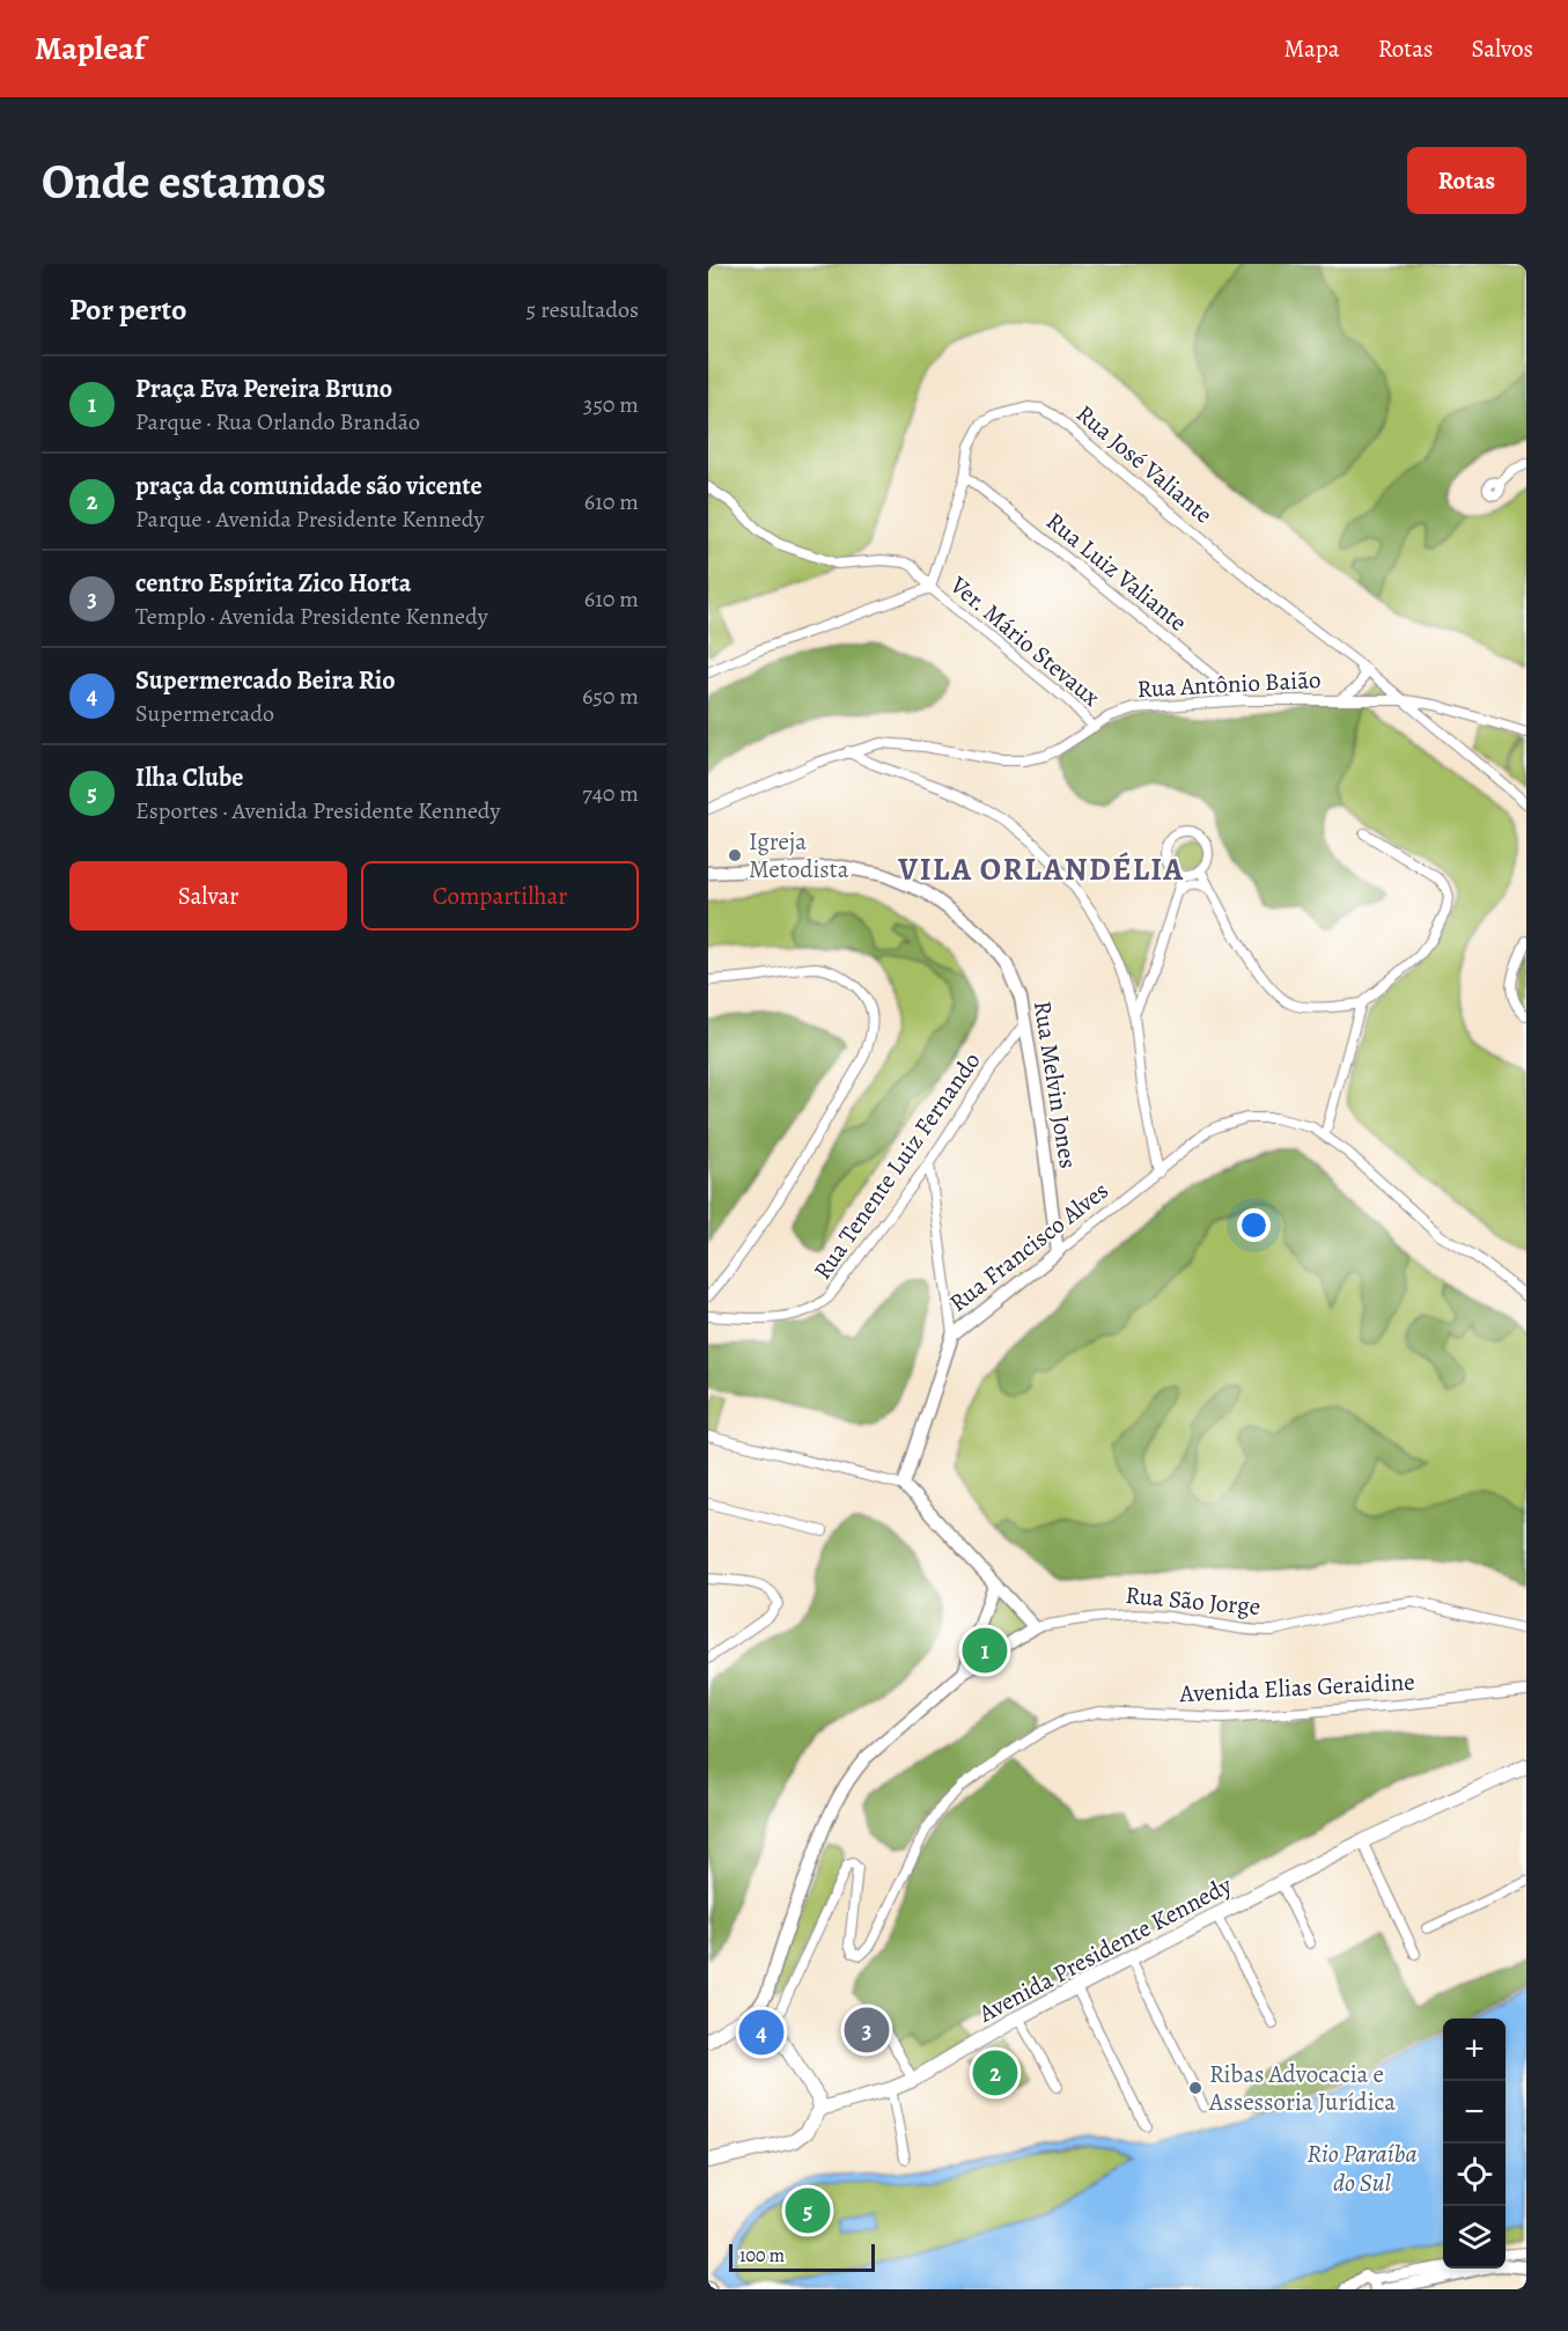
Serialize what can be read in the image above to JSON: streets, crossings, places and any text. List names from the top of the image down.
{
  "streets": {
    "main road": ["Avenida Presidente Kennedy"],
    "street": [
      "Rua José Valiante",
      "Rua Luiz Valiante",
      "Ver. Mário Stevaux",
      "Rua Antônio Baião",
      "Rua Melvin Jones",
      "Rua Tenente Luiz Fernando",
      "Rua Francisco Alves",
      "Rua São Jorge",
      "Avenida Elias Geraidine"
    ]
  },
  "crossings": [
    ["Rua José Valiante", "Rua Luiz Valiante"],
    ["Rua José Valiante", "Ver. Mário Stevaux"],
    ["Rua José Valiante", "Rua Antônio Baião"],
    ["Rua Luiz Valiante", "Rua Antônio Baião"],
    ["Ver. Mário Stevaux", "Rua Antônio Baião"],
    ["Rua Melvin Jones", "Rua Tenente Luiz Fernando"],
    ["Rua Melvin Jones", "Rua Francisco Alves"]
  ],
  "districts": ["VILA ORLANDÉLIA"],
  "water": ["Rio Paraíba do Sul"],
  "places": ["Igreja Metodista", "Ribas Advocacia e Assessoria Jurídica"],
  "scale_bar": "100 m",
  "page": {
    "header": "Mapleaf",
    "nav": ["Mapa", "Rotas", "Salvos"],
    "buttons": [
      "Rotas",
      ["Salvar", "Compartilhar"]
    ],
    "title": "Onde estamos",
    "heading": ["Por perto", "5 resultados"],
    "list": [
      {
        "mark": "1",
        "name": "Praça Eva Pereira Bruno",
        "note": "Parque · Rua Orlando Brandão",
        "value": "350 m"
      },
      {
        "mark": "2",
        "name": "praça da comunidade são vicente",
        "note": "Parque · Avenida Presidente Kennedy",
        "value": "610 m"
      },
      {
        "mark": "3",
        "name": "centro Espírita Zico Horta",
        "note": "Templo · Avenida Presidente Kennedy",
        "value": "610 m"
      },
      {
        "mark": "4",
        "name": "Supermercado Beira Rio",
        "note": "Supermercado",
        "value": "650 m"
      },
      {
        "mark": "5",
        "name": "Ilha Clube",
        "note": "Esportes · Avenida Presidente Kennedy",
        "value": "740 m"
      }
    ],
    "pins": [
      "1",
      "3",
      "4",
      "2",
      "5"
    ],
    "map_buttons": ["+", "−"],
    "scale": "100 m"
  }
}
